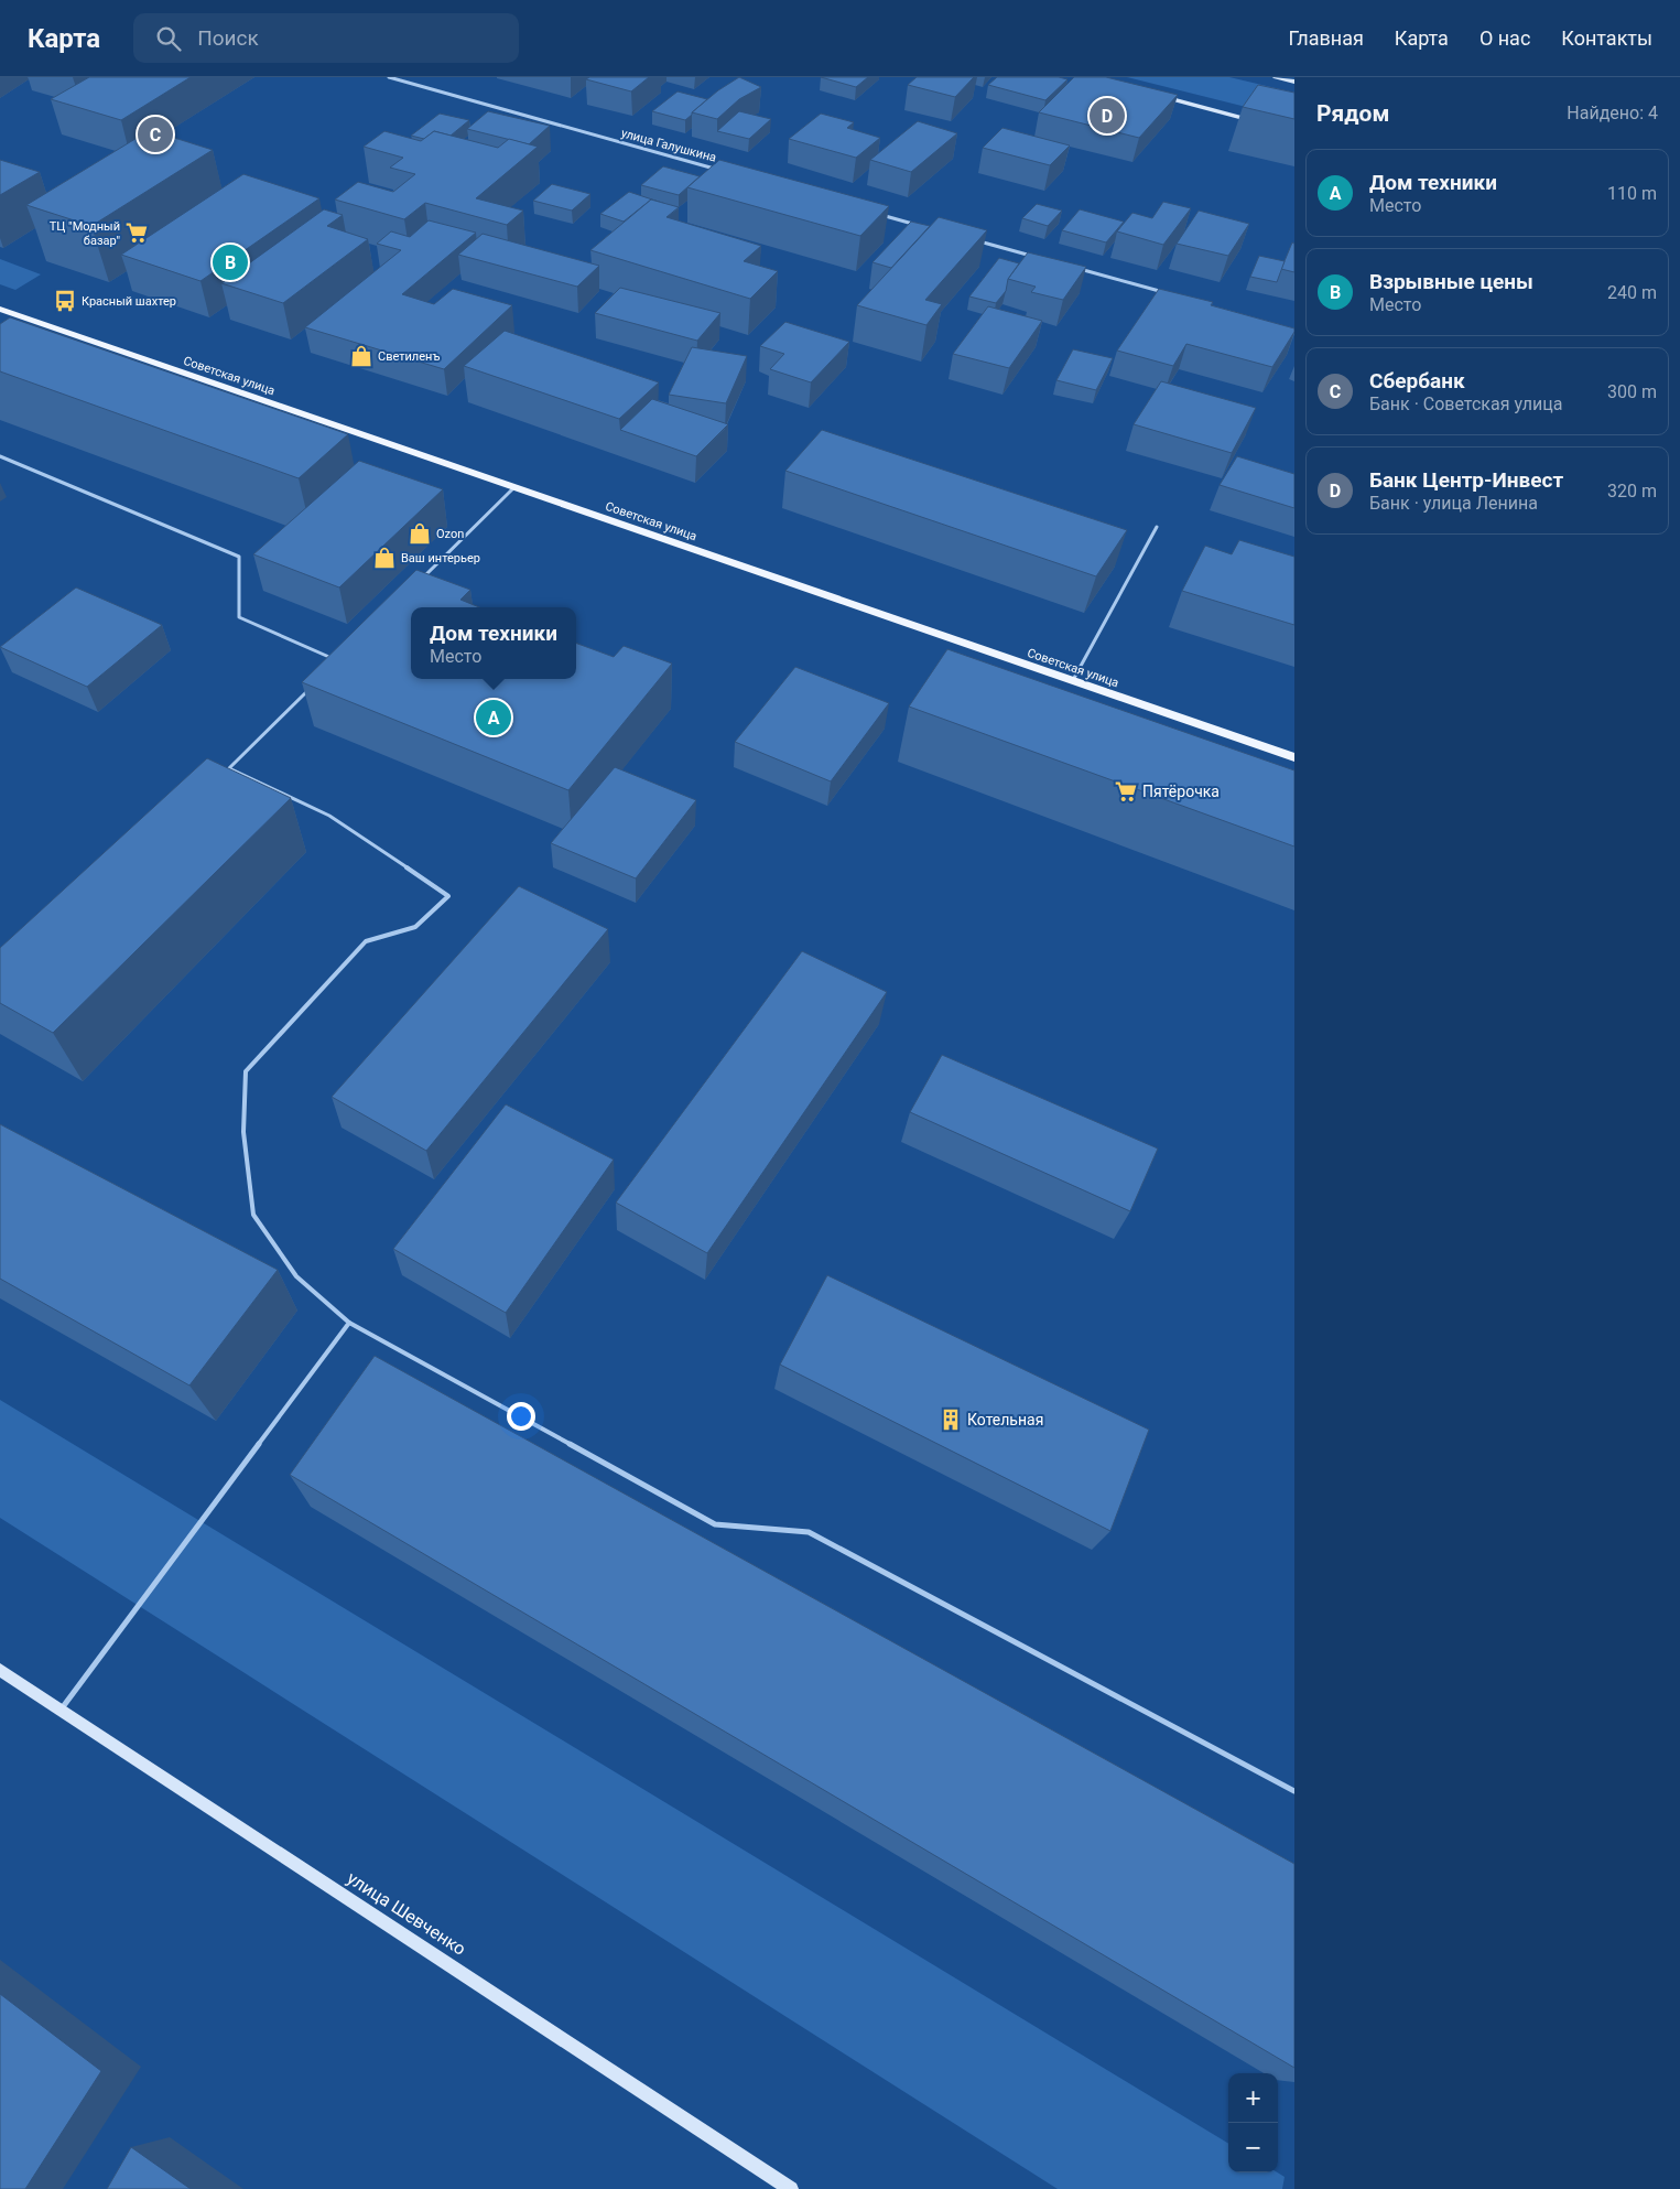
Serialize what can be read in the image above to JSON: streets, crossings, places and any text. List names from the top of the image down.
{
  "streets": {
    "main road": ["Советская улица", "улица Шевченко"],
    "street": ["улица Галушкина"]
  },
  "places": {
    "supermarket": ["ТЦ \"Модный базар\"", "Пятёрочка"],
    "bus stop": ["Красный шахтер"],
    "shop": ["Светиленъ", "Ozon", "Ваш интерьер"],
    "building": ["Котельная"]
  },
  "page": {
    "header": "Карта",
    "search": "Поиск",
    "nav": [
      "Главная",
      "Карта",
      "О нас",
      "Контакты"
    ],
    "heading": ["Рядом", "Найдено: 4"],
    "pins": [
      "D",
      "C",
      "B",
      "A"
    ],
    "list": [
      {
        "mark": "A",
        "name": "Дом техники",
        "note": "Место",
        "value": "110 m"
      },
      {
        "mark": "B",
        "name": "Взрывные цены",
        "note": "Место",
        "value": "240 m"
      },
      {
        "mark": "C",
        "name": "Сбербанк",
        "note": "Банк · Советская улица",
        "value": "300 m"
      },
      {
        "mark": "D",
        "name": "Банк Центр-Инвест",
        "note": "Банк · улица Ленина",
        "value": "320 m"
      }
    ],
    "popup": ["Дом техники", "Место"],
    "map_buttons": ["+", "−"]
  }
}
